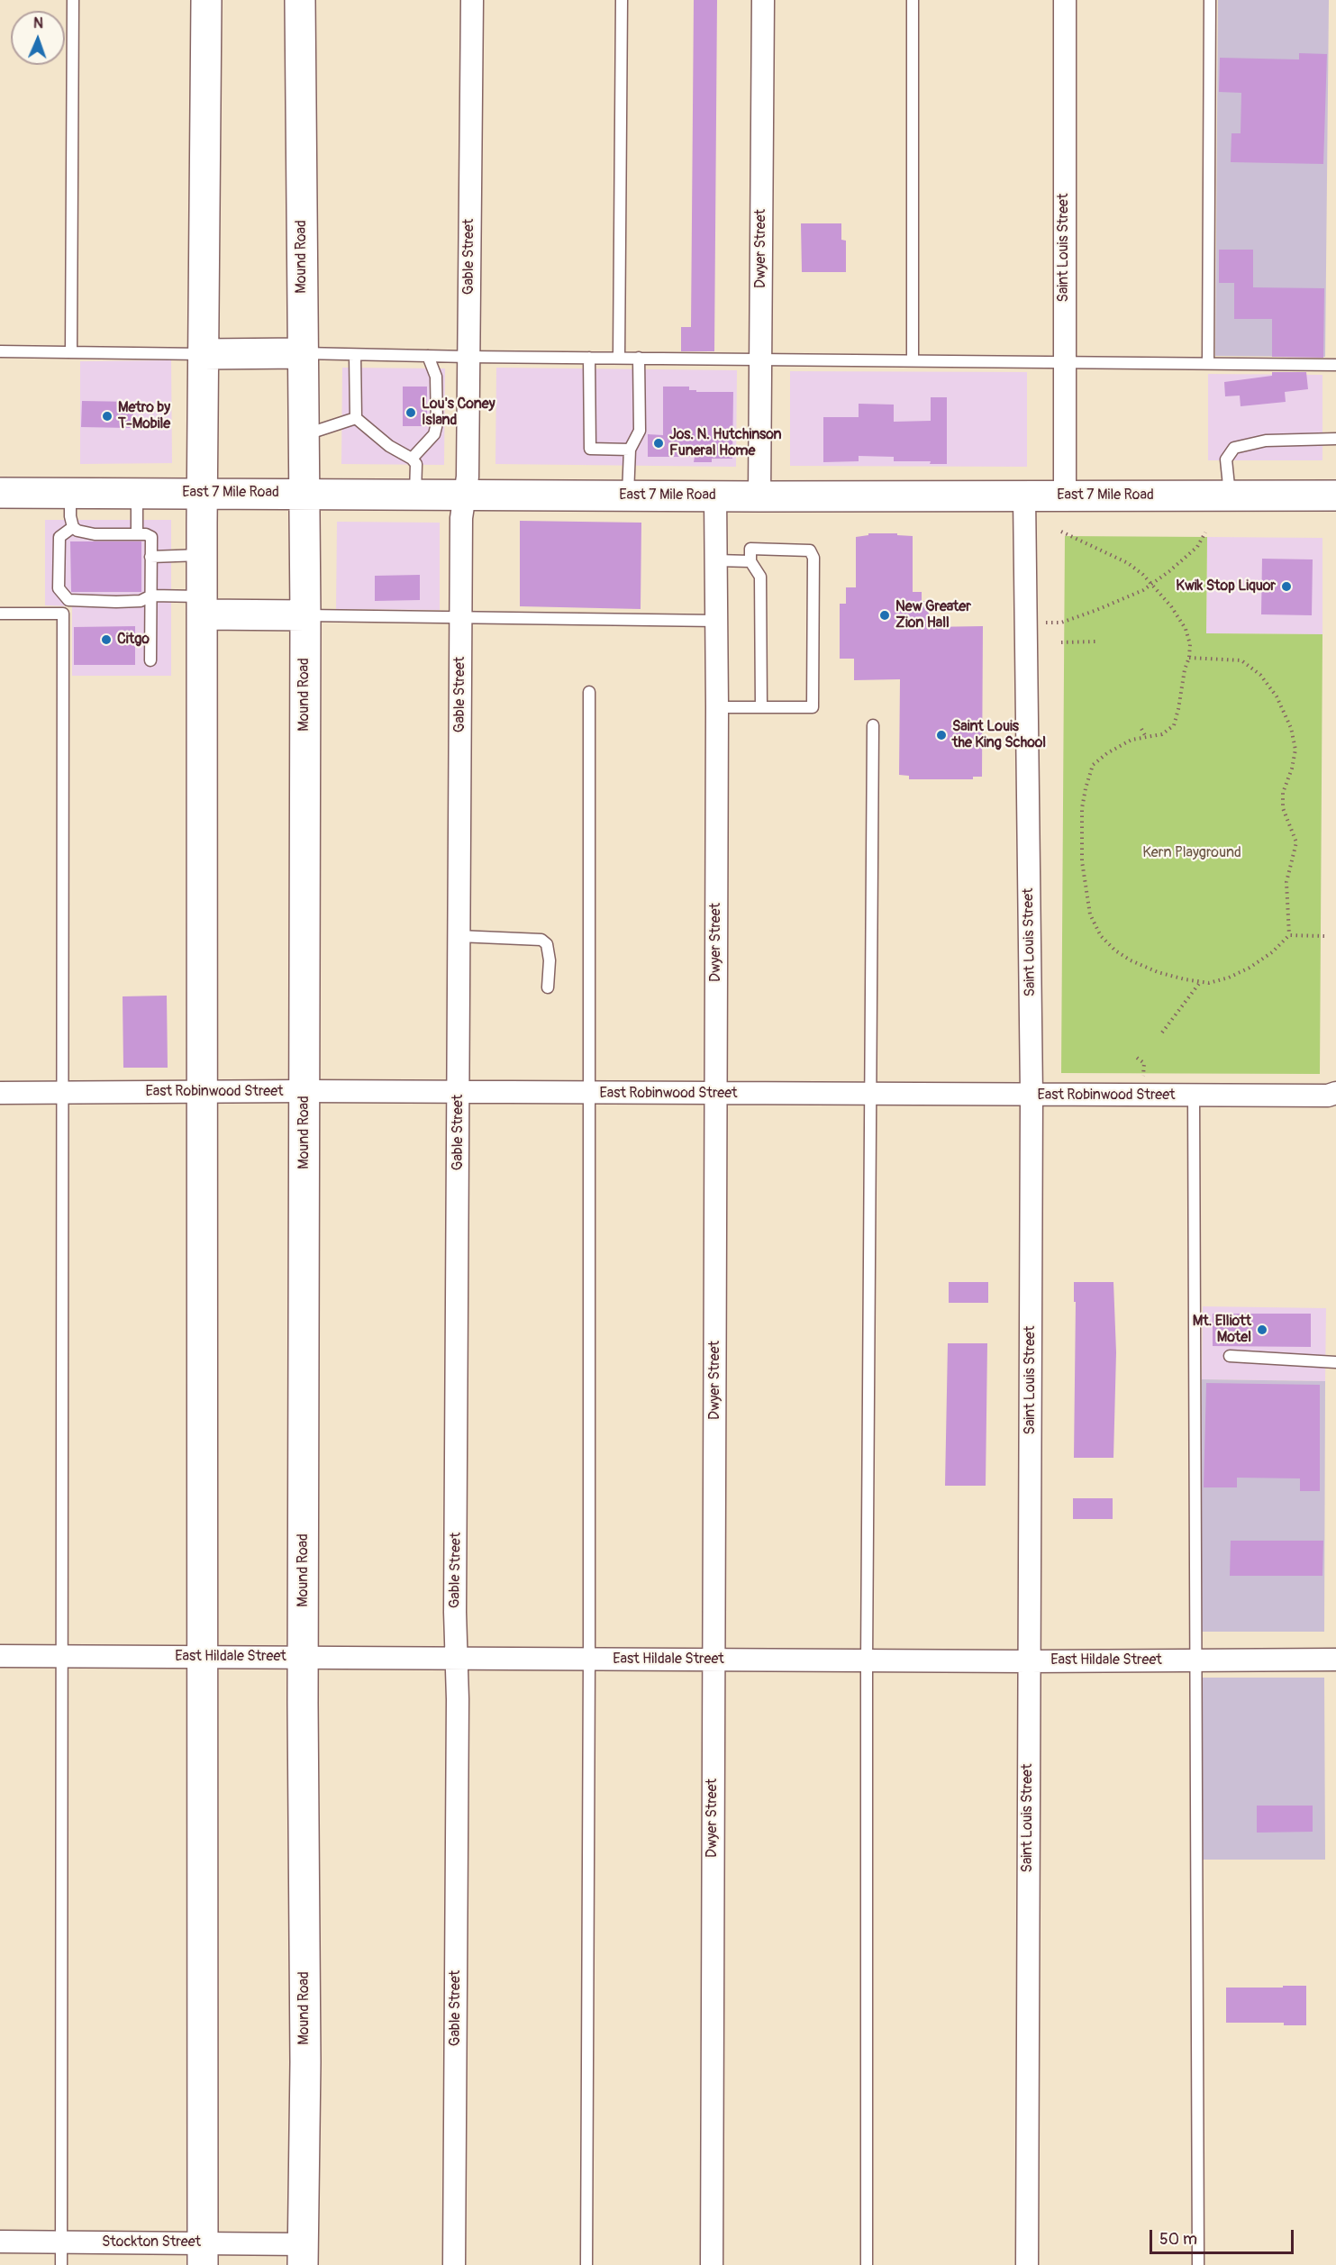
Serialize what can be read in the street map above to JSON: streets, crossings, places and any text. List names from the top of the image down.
{
  "streets": {
    "main road": ["Mound Road", "East 7 Mile Road"],
    "street": [
      "Saint Louis Street",
      "Dwyer Street",
      "Gable Street",
      "East Robinwood Street",
      "East Hildale Street",
      "Stockton Street"
    ]
  },
  "crossings": [
    ["Saint Louis Street", "East 7 Mile Road"],
    ["Saint Louis Street", "East Robinwood Street"],
    ["Saint Louis Street", "East Hildale Street"],
    ["Dwyer Street", "East 7 Mile Road"],
    ["Dwyer Street", "East Robinwood Street"],
    ["Dwyer Street", "East Hildale Street"],
    ["Mound Road", "East 7 Mile Road"],
    ["Mound Road", "East Robinwood Street"],
    ["Mound Road", "East Hildale Street"],
    ["Mound Road", "Stockton Street"],
    ["Gable Street", "East 7 Mile Road"],
    ["Gable Street", "East Robinwood Street"],
    ["Gable Street", "East Hildale Street"]
  ],
  "parks": ["Kern Playground"],
  "places": [
    "Lou's Coney Island",
    "Metro by T-Mobile",
    "Jos. N. Hutchinson Funeral Home",
    "Kwik Stop Liquor",
    "New Greater Zion Hall",
    "Citgo",
    "Saint Louis the King School",
    "Mt. Elliott Motel"
  ],
  "scale_bar": "50 m",
  "north": "top"
}
